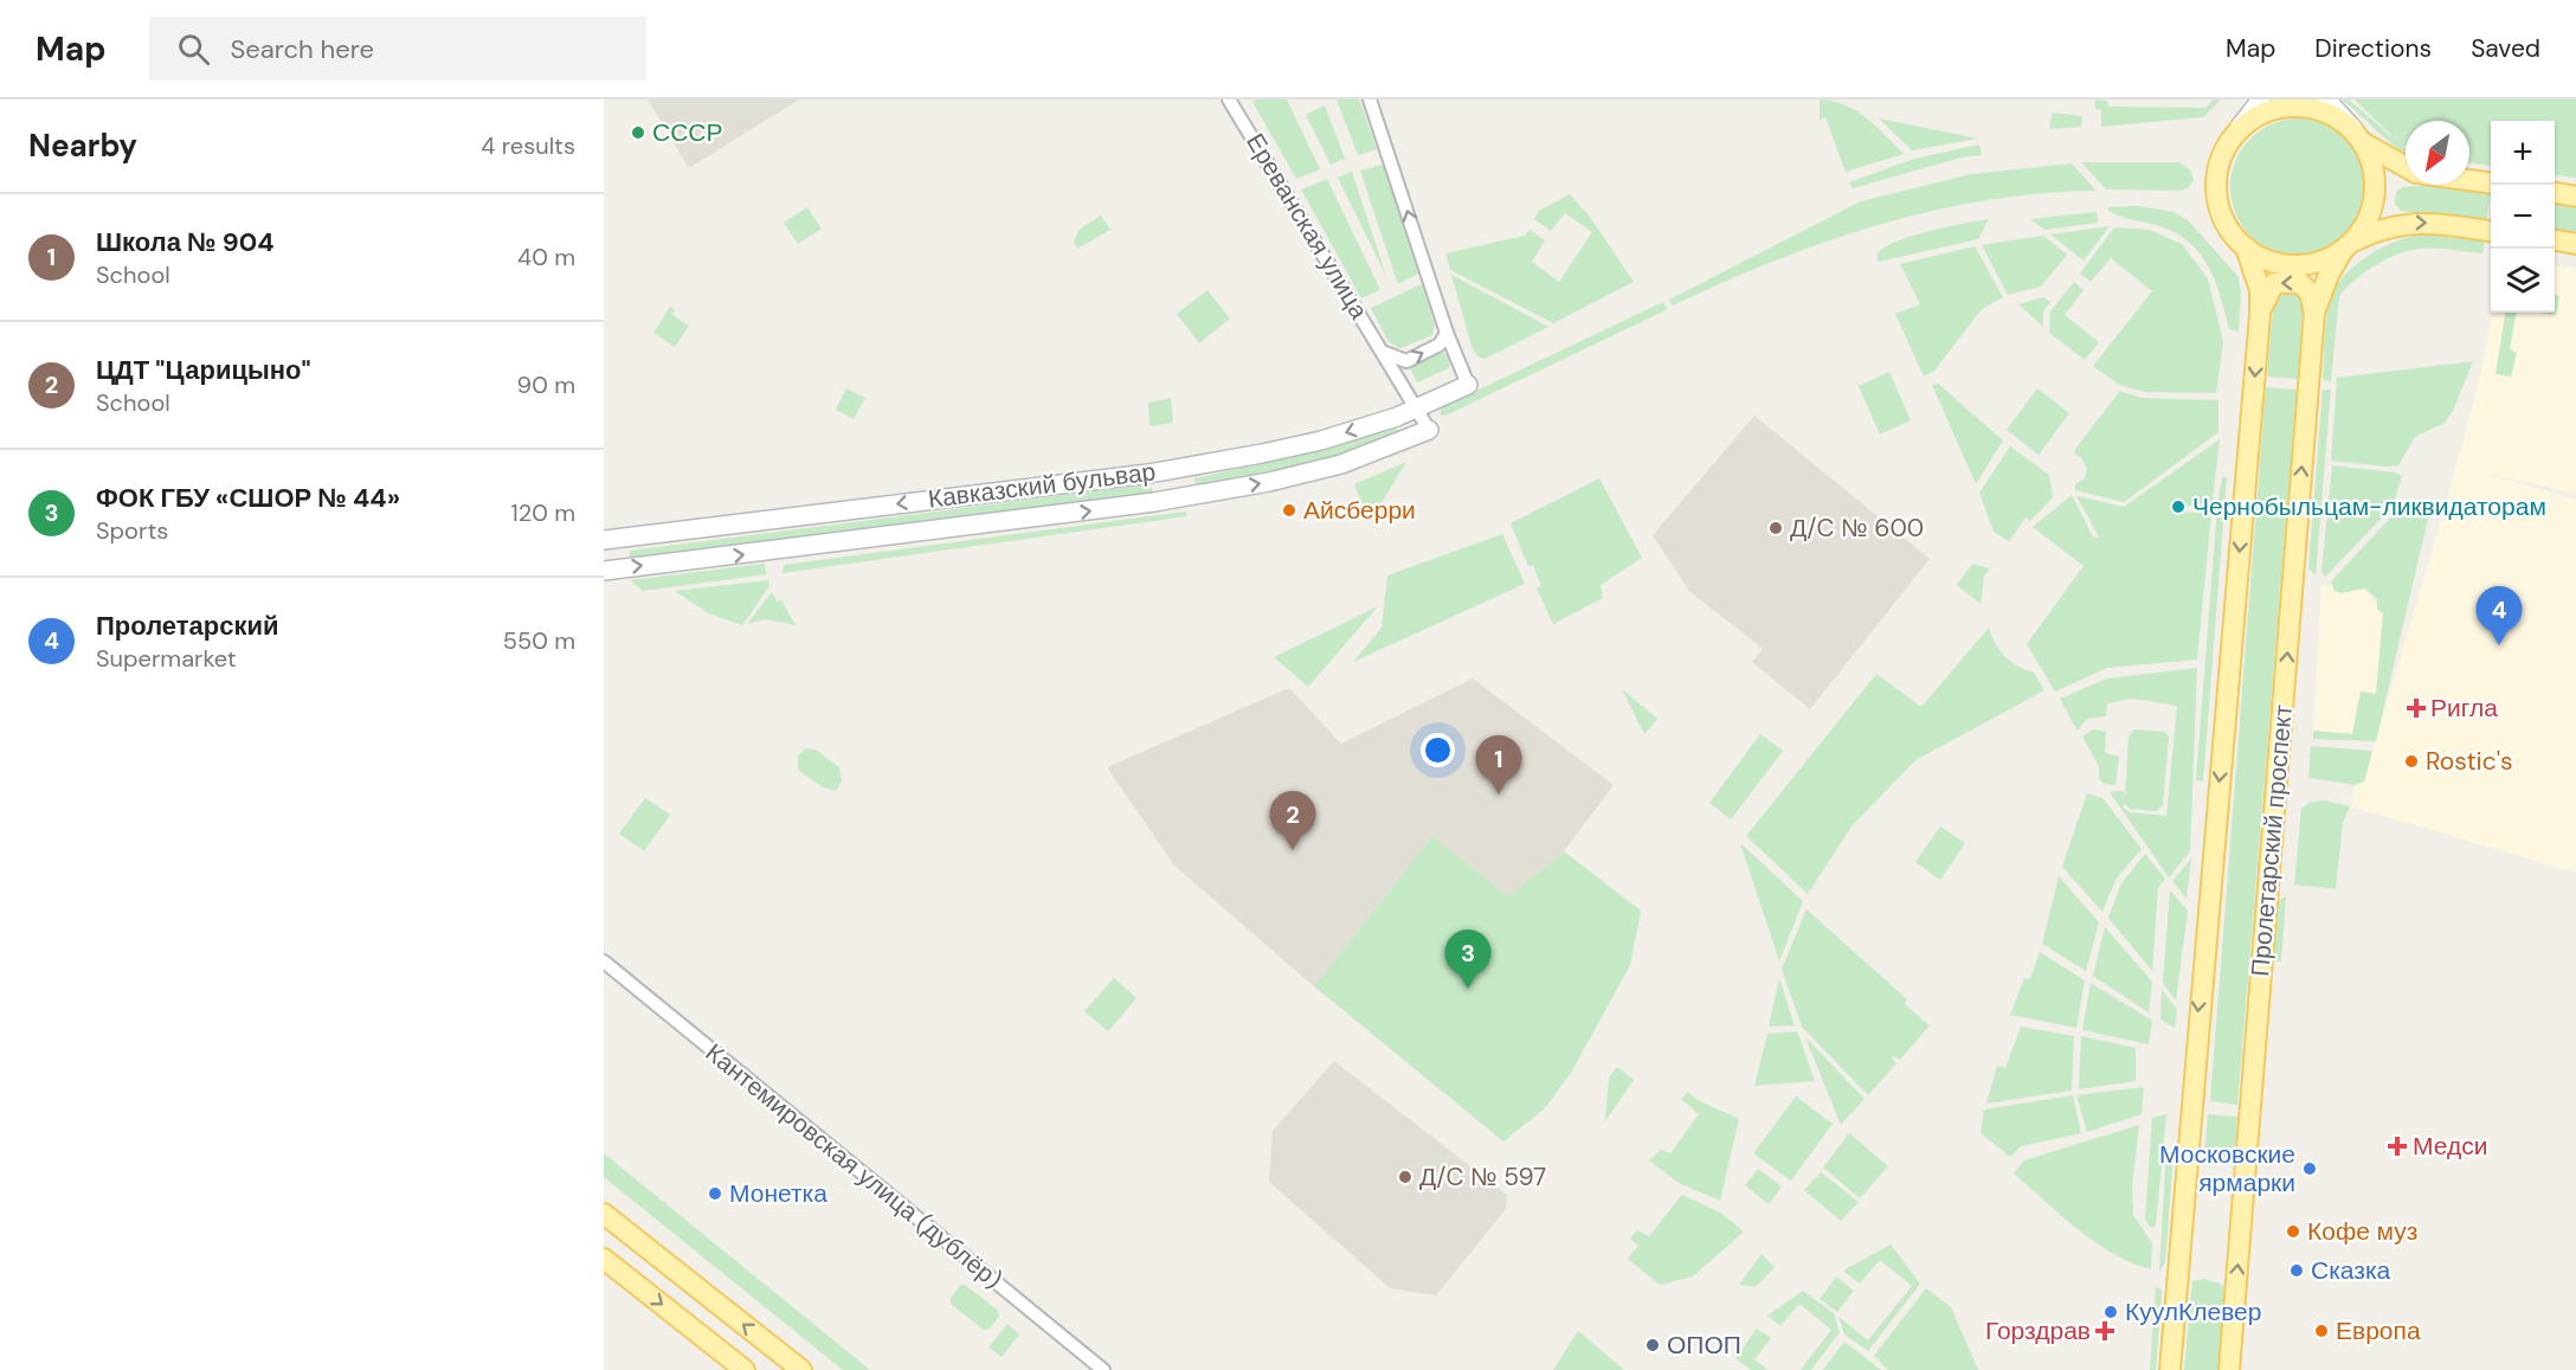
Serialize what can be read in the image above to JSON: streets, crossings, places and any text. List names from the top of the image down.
{
  "streets": {
    "main road": ["Кавказский бульвар", "Пролетарский проспект"],
    "street": ["Ереванская улица", "Кантемировская улица (дублёр)"]
  },
  "crossings": [
    ["Ереванская улица", "Кавказский бульвар"]
  ],
  "places": {
    "other": [
      "СССР",
      "Чернобыльцам-ликвидаторам",
      "Айсберри",
      "Д/C № 600",
      "Rostic's",
      "Московские ярмарки",
      "Д/C № 597",
      "Монетка",
      "Кофе муз",
      "Сказка",
      "КуулКлевер",
      "Европа",
      "ОПОП"
    ],
    "health": ["Ригла", "Медси", "Горздрав"]
  },
  "north": "bottom left",
  "page": {
    "header": "Map",
    "search": "Search here",
    "nav": ["Map", "Directions", "Saved"],
    "heading": ["Nearby", "4 results"],
    "map_buttons": ["+", "−"],
    "list": [
      {
        "mark": "1",
        "name": "Школа № 904",
        "note": "School",
        "value": "40 m"
      },
      {
        "mark": "2",
        "name": "ЦДТ \"Царицыно\"",
        "note": "School",
        "value": "90 m"
      },
      {
        "mark": "3",
        "name": "ФОК ГБУ «СШОР № 44»",
        "note": "Sports",
        "value": "120 m"
      },
      {
        "mark": "4",
        "name": "Пролетарский",
        "note": "Supermarket",
        "value": "550 m"
      }
    ],
    "pins": [
      "4",
      "1",
      "2",
      "3"
    ]
  }
}
